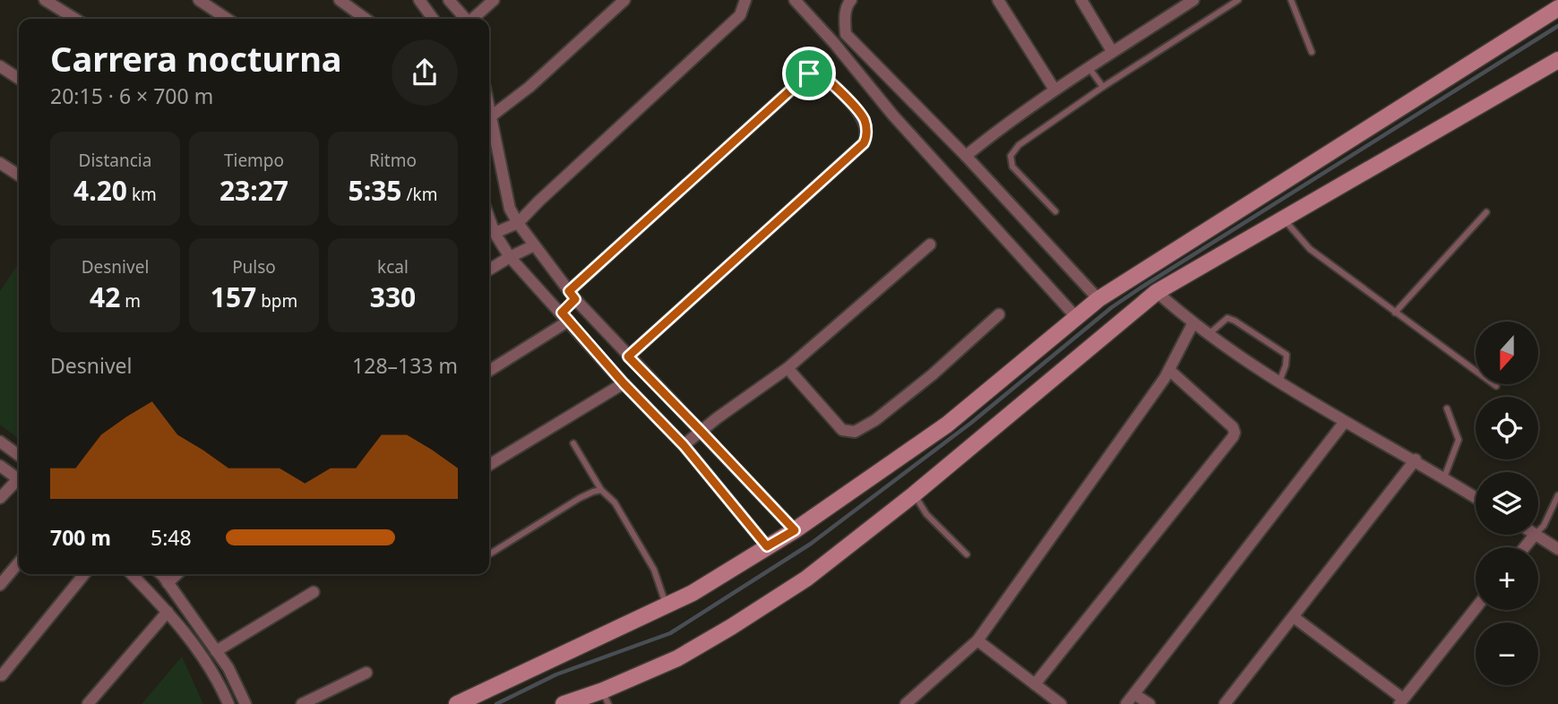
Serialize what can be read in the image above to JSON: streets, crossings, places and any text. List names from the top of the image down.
{
  "north": "bottom",
  "page": {
    "heading": ["Carrera nocturna", "20:15 · 6 × 700 m"],
    "stats": [
      ["Distancia", "4.20 km"],
      ["Tiempo", "23:27"],
      ["Ritmo", "5:35 /km"],
      ["Desnivel", "42 m"],
      ["Pulso", "157 bpm"],
      ["kcal", "330"]
    ],
    "map_buttons": ["+", "−"],
    "chart": ["Desnivel", "128–133 m"],
    "list": [
      {
        "name": "700 m",
        "note": "5:48"
      }
    ]
  }
}
